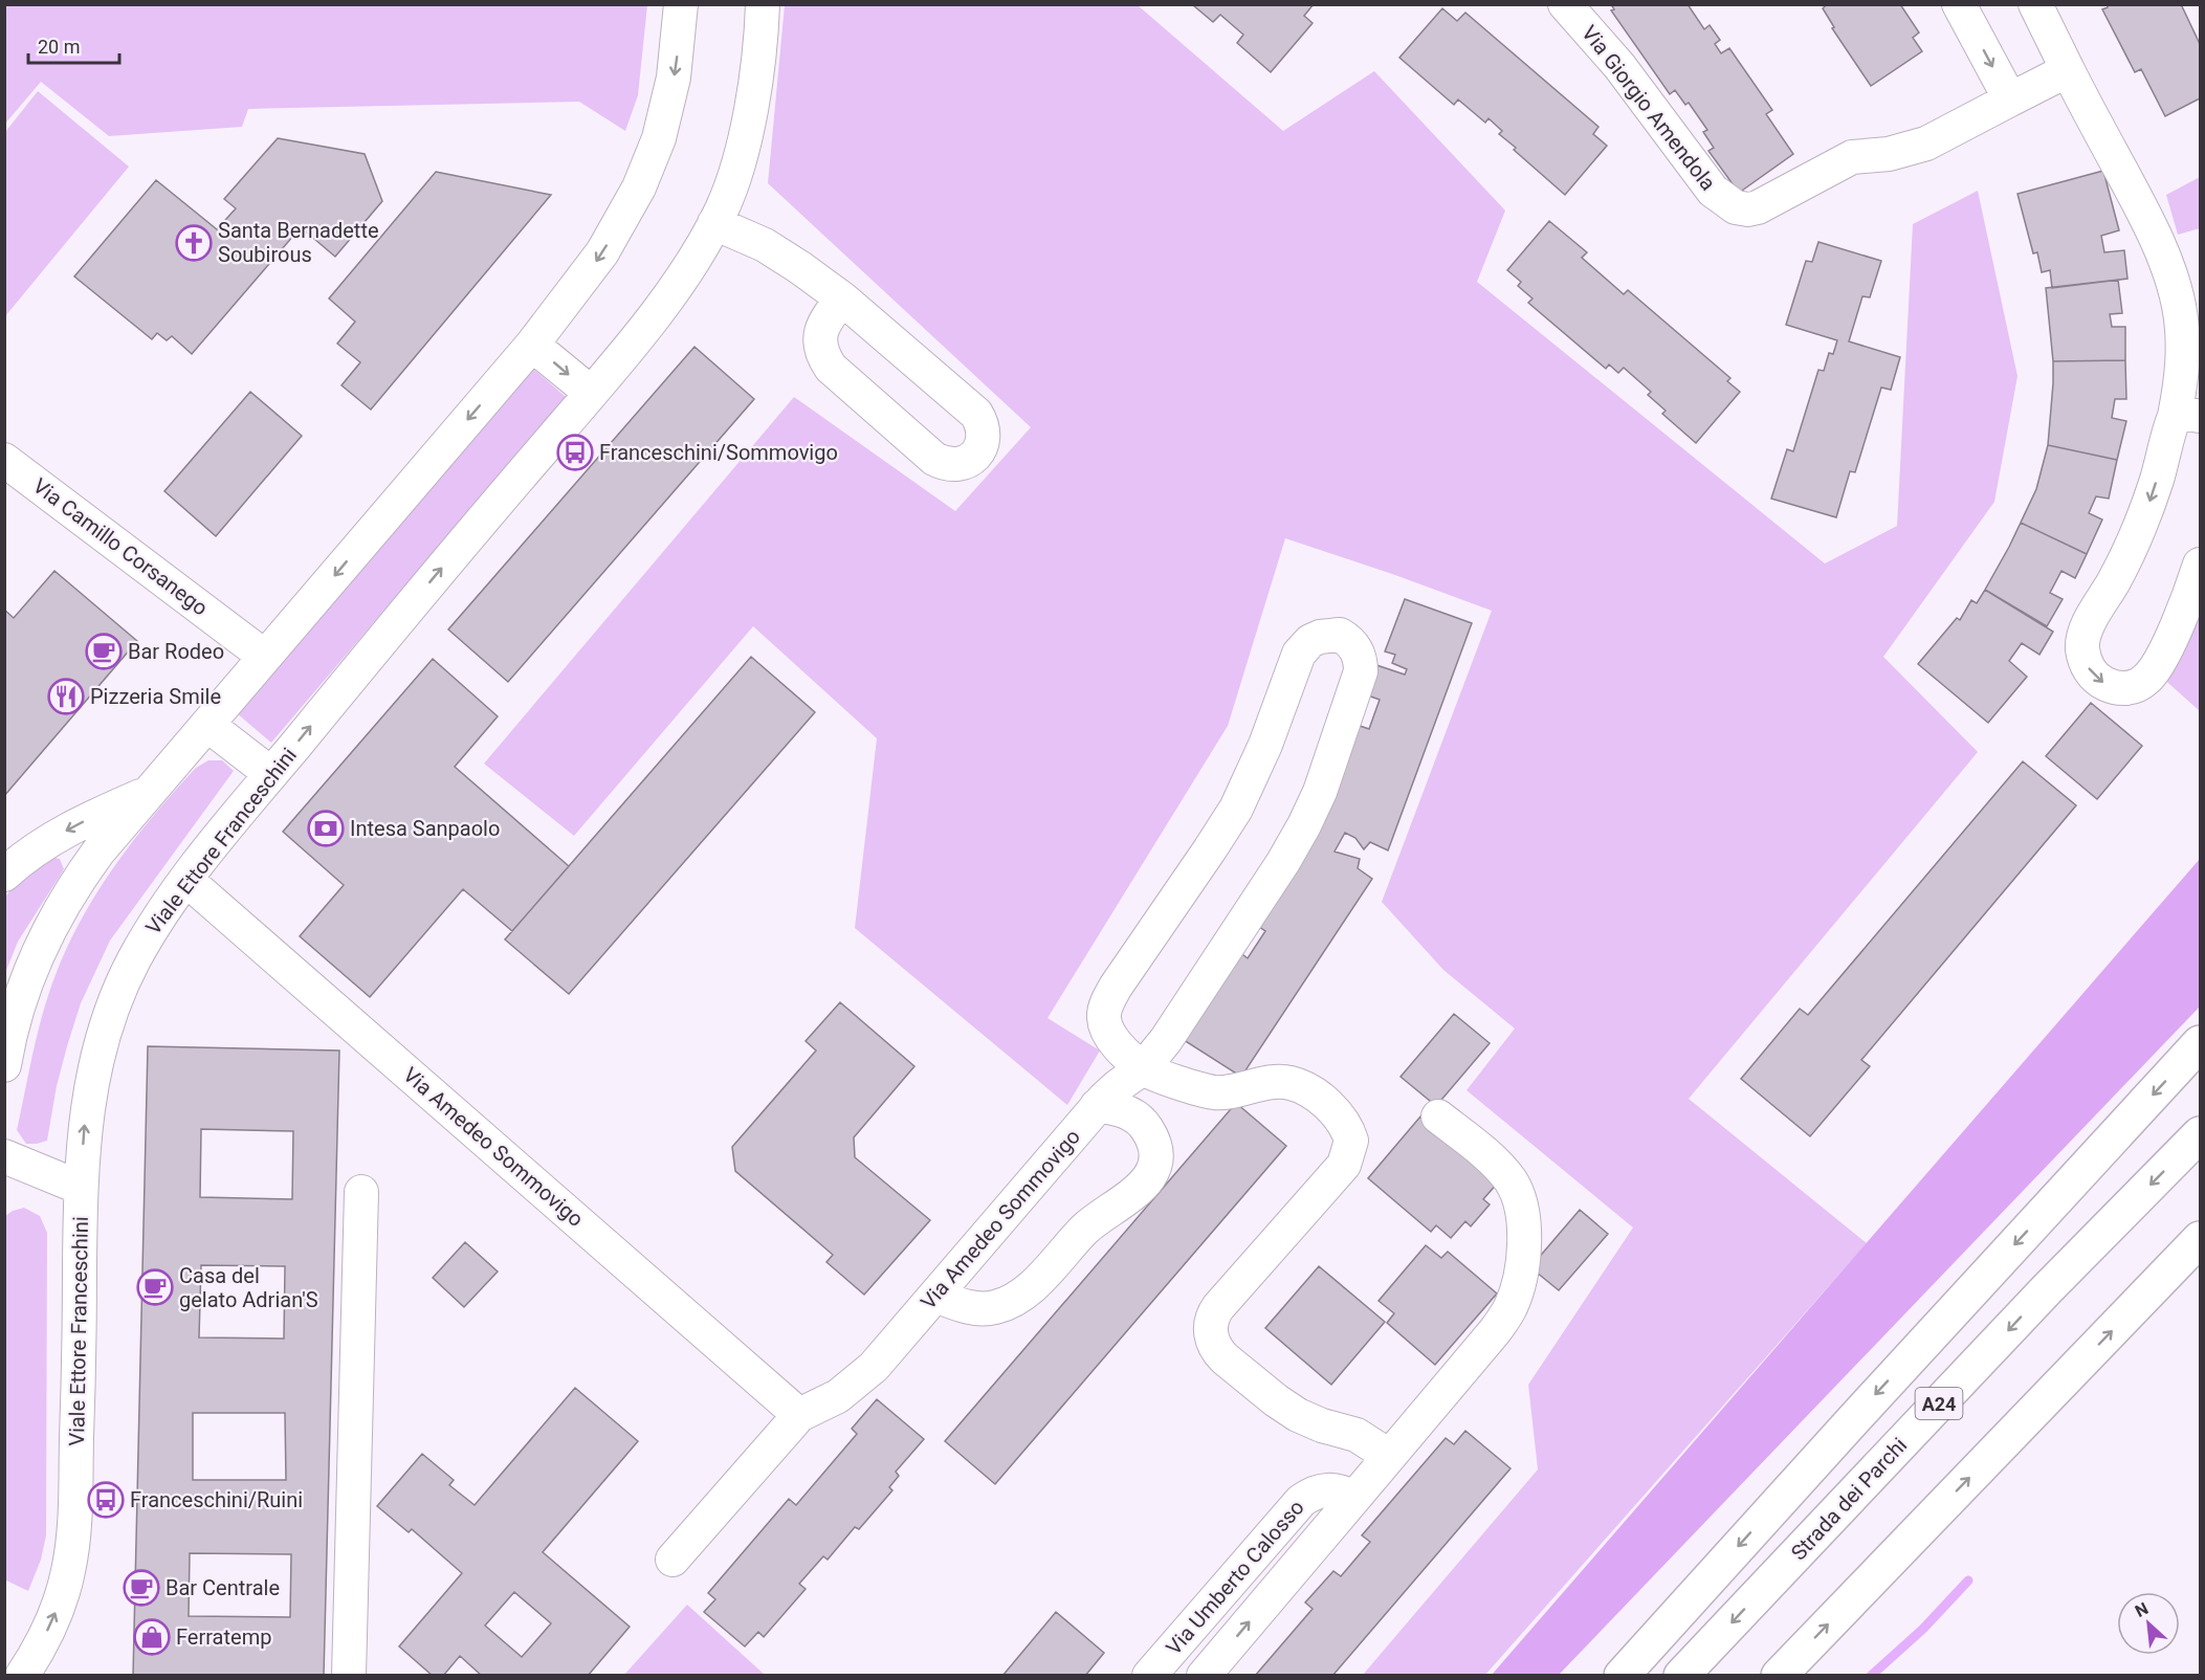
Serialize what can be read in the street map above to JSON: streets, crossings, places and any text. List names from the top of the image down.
{
  "streets": {
    "highway": ["A24", "Strada dei Parchi"],
    "street": [
      "Via Giorgio Amendola",
      "Via Camillo Corsanego",
      "Viale Ettore Franceschini",
      "Via Amedeo Sommovigo",
      "Via Umberto Calosso"
    ]
  },
  "crossings": [
    ["Viale Ettore Franceschini", "Via Amedeo Sommovigo"]
  ],
  "places": {
    "church": ["Santa Bernadette Soubirous"],
    "bus stop": ["Franceschini/Sommovigo", "Franceschini/Ruini"],
    "cafe": ["Bar Rodeo", "Casa del gelato Adrian'S", "Bar Centrale"],
    "restaurant": ["Pizzeria Smile"],
    "bank": ["Intesa Sanpaolo"],
    "shop": ["Ferratemp"]
  },
  "scale_bar": "20 m",
  "north": "top left"
}
